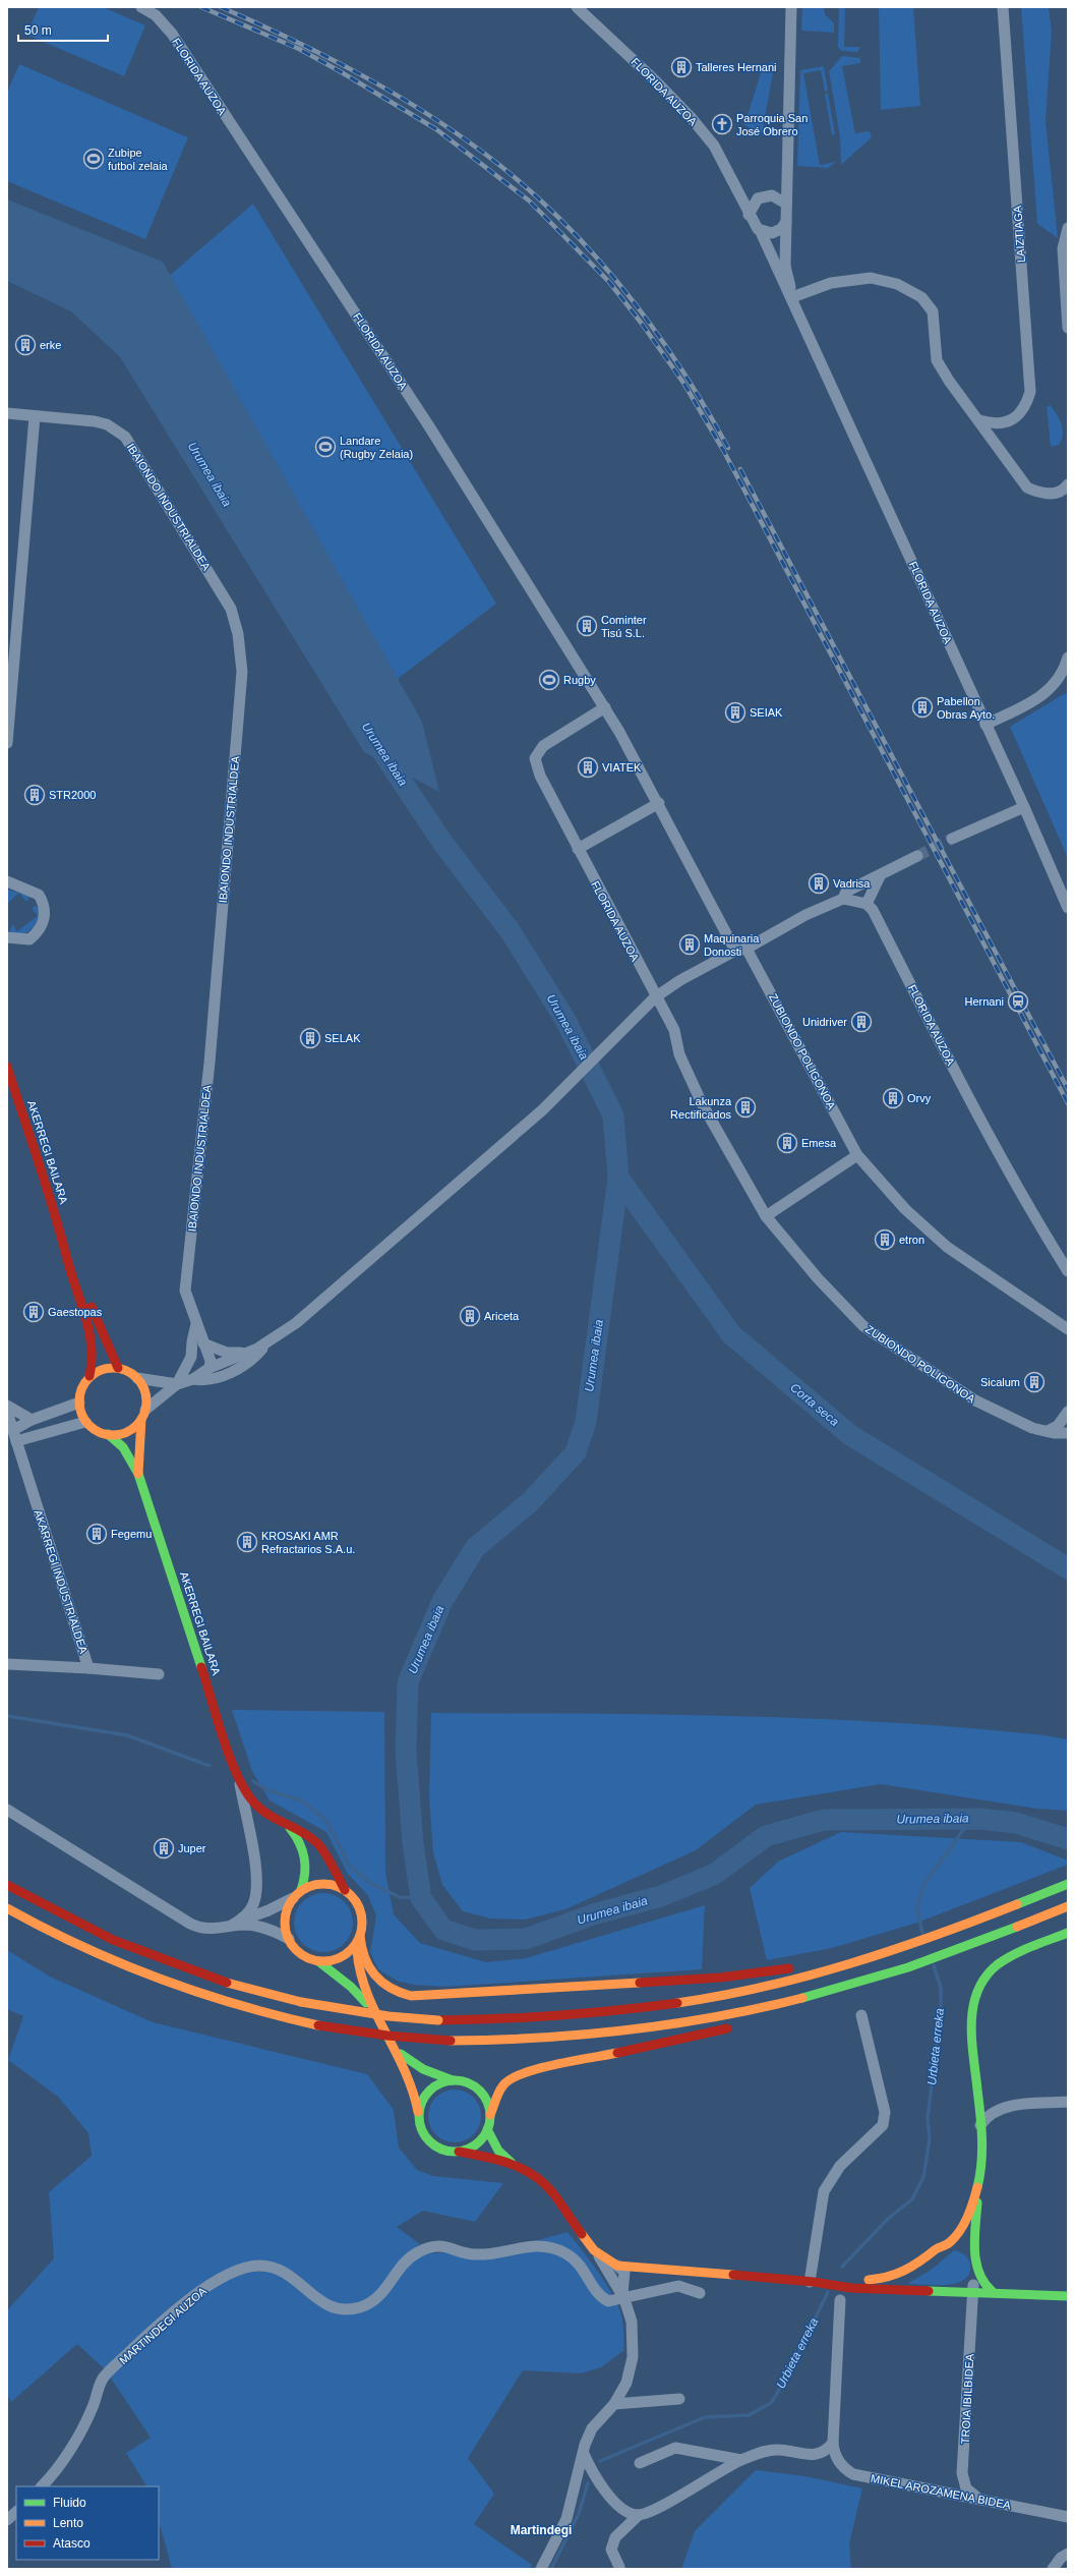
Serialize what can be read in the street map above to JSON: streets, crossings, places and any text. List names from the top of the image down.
{
  "streets": {
    "main road": ["AKERREGI BAILARA", "TROIA IBILBIDEA"],
    "street": [
      "FLORIDA AUZOA",
      "LAIZTIAGA",
      "IBAIONDO INDUSTRIALDEA",
      "ZUBIONDO POLIGONOA",
      "AKARREGI INDUSTRIALDEA",
      "MARTINDEGI AUZOA",
      "MIKEL AROZAMENA BIDEA"
    ]
  },
  "crossings": [
    ["FLORIDA AUZOA", "ZUBIONDO POLIGONOA"],
    ["TROIA IBILBIDEA", "MIKEL AROZAMENA BIDEA"]
  ],
  "districts": ["Martindegi"],
  "water": ["Urumea ibaia", "Corta seca", "Urbieta erreka"],
  "places": {
    "building": [
      "Talleres Hernani",
      "erke",
      "Cominter Tisú S.L.",
      "Pabellon Obras Ayto.",
      "SEIAK",
      "VIATEK",
      "STR2000",
      "Vadrisa",
      "Maquinaria Donosti",
      "Unidriver",
      "SELAK",
      "Orvy",
      "Lakunza Rectificados",
      "Emesa",
      "etron",
      "Gaestopas",
      "Ariceta",
      "Sicalum",
      "Fegemu",
      "KROSAKI AMR Refractarios S.A.u.",
      "Juper"
    ],
    "church": ["Parroquia San José Obrero"],
    "sports": ["Zubipe futbol zelaia", "Landare (Rugby Zelaia)", "Rugby"],
    "station": ["Hernani"]
  },
  "legend": ["Fluido", "Lento", "Atasco"],
  "scale_bar": "50 m"
}
